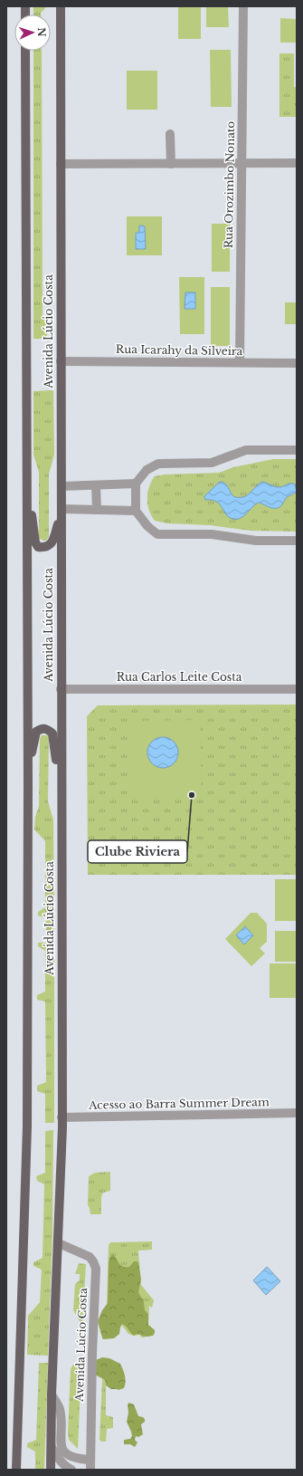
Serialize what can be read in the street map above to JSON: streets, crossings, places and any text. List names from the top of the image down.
{
  "streets": {
    "main road": ["Avenida Lúcio Costa"],
    "street": [
      "Rua Orozimbo Nonato",
      "Rua Icarahy da Silveira",
      "Rua Carlos Leite Costa",
      "Acesso ao Barra Summer Dream"
    ]
  },
  "crossings": [
    ["Rua Orozimbo Nonato", "Rua Icarahy da Silveira"],
    ["Avenida Lúcio Costa", "Rua Icarahy da Silveira"],
    ["Avenida Lúcio Costa", "Rua Carlos Leite Costa"],
    ["Avenida Lúcio Costa", "Acesso ao Barra Summer Dream"]
  ],
  "places": ["Clube Riviera"],
  "north": "right"
}
